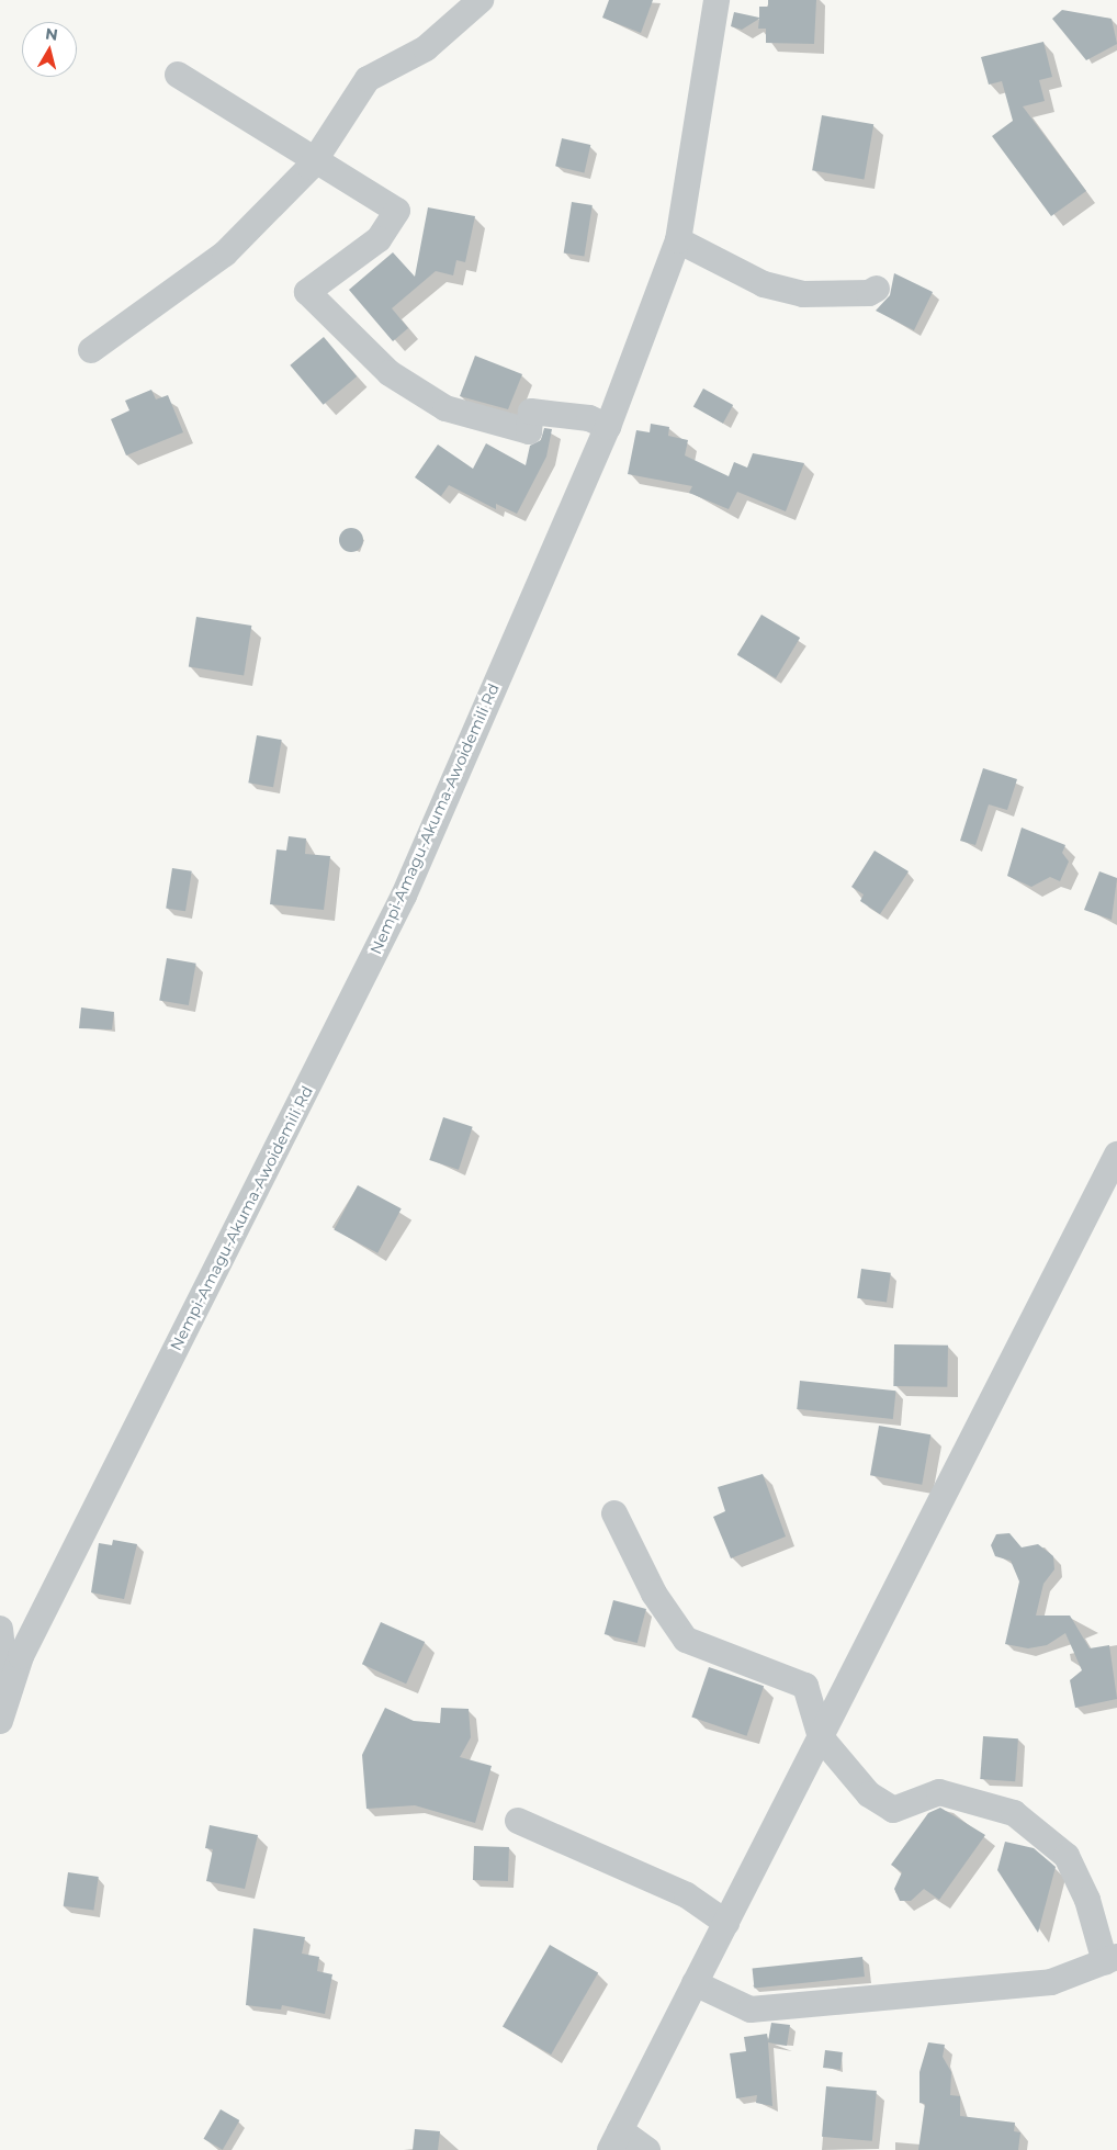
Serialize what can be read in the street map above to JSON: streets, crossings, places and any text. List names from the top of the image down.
{
  "streets": {
    "street": ["Nempi-Amagu-Akuma-Awoidemili Rd"]
  },
  "north": "top"
}
